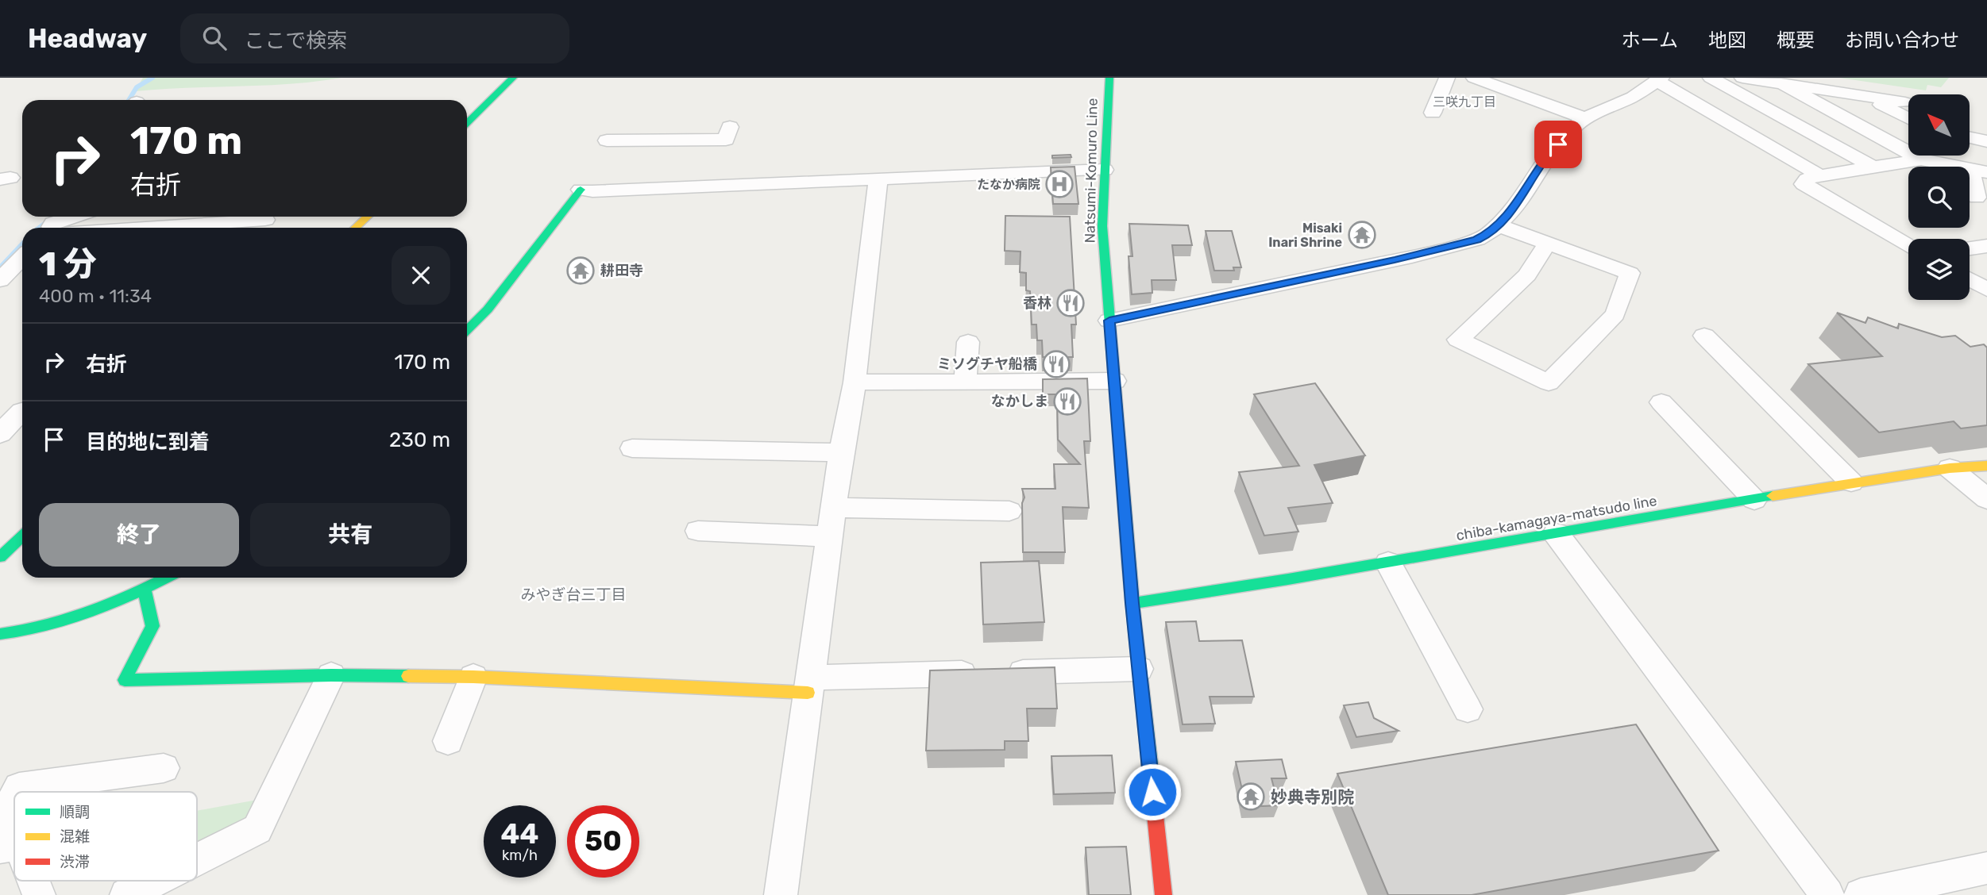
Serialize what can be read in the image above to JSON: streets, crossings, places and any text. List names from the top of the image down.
{
  "streets": {
    "main road": ["Natsumi-Komuro Line", "chiba-kamagaya-matsudo line"]
  },
  "crossings": [
    ["Natsumi-Komuro Line", "chiba-kamagaya-matsudo line"]
  ],
  "districts": ["三咲九丁目", "みやぎ台三丁目"],
  "places": {
    "hospital": ["たなか病院"],
    "temple": ["Misaki Inari Shrine", "耕田寺", "妙典寺別院"],
    "restaurant": ["香林", "ミソグチヤ船橋", "なかしま"]
  },
  "legend": ["順調", "混雑", "渋滞"],
  "north": "top left",
  "page": {
    "header": "Headway",
    "search": "ここで検索",
    "nav": [
      "ホーム",
      "地図",
      "概要",
      "お問い合わせ"
    ],
    "turn": ["170 m", "右折"],
    "heading": ["1 分", "400 m · 11:34"],
    "list": [
      {
        "name": "右折",
        "value": "170 m"
      },
      {
        "name": "目的地に到着",
        "value": "230 m"
      }
    ],
    "buttons": ["終了", "共有"],
    "speed": "44 km/h",
    "limit": "50"
  }
}
